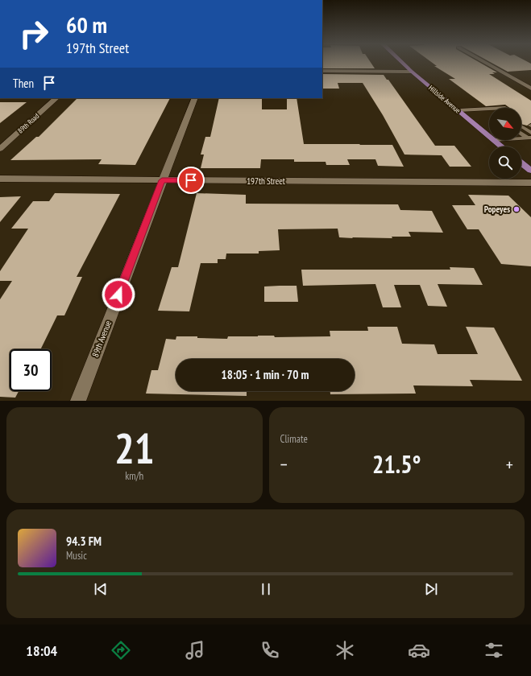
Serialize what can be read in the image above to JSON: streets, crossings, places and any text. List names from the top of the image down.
{
  "streets": {
    "main road": ["Hillside Avenue"],
    "street": ["89th Road", "197th Street", "89th Avenue"]
  },
  "crossings": [
    ["197th Street", "89th Avenue"]
  ],
  "places": ["Popeyes"],
  "north": "bottom right",
  "page": {
    "turn": ["60 m", "197th Street"],
    "then": "Then",
    "limit": "30",
    "trip": "18:05 · 1 min · 70 m",
    "tile": [
      ["21", "km/h"],
      "Climate"
    ],
    "heat": ["−", "21.5°", "+"],
    "song": ["94.3 FM", "Music"],
    "tabs": "18:04"
  }
}
